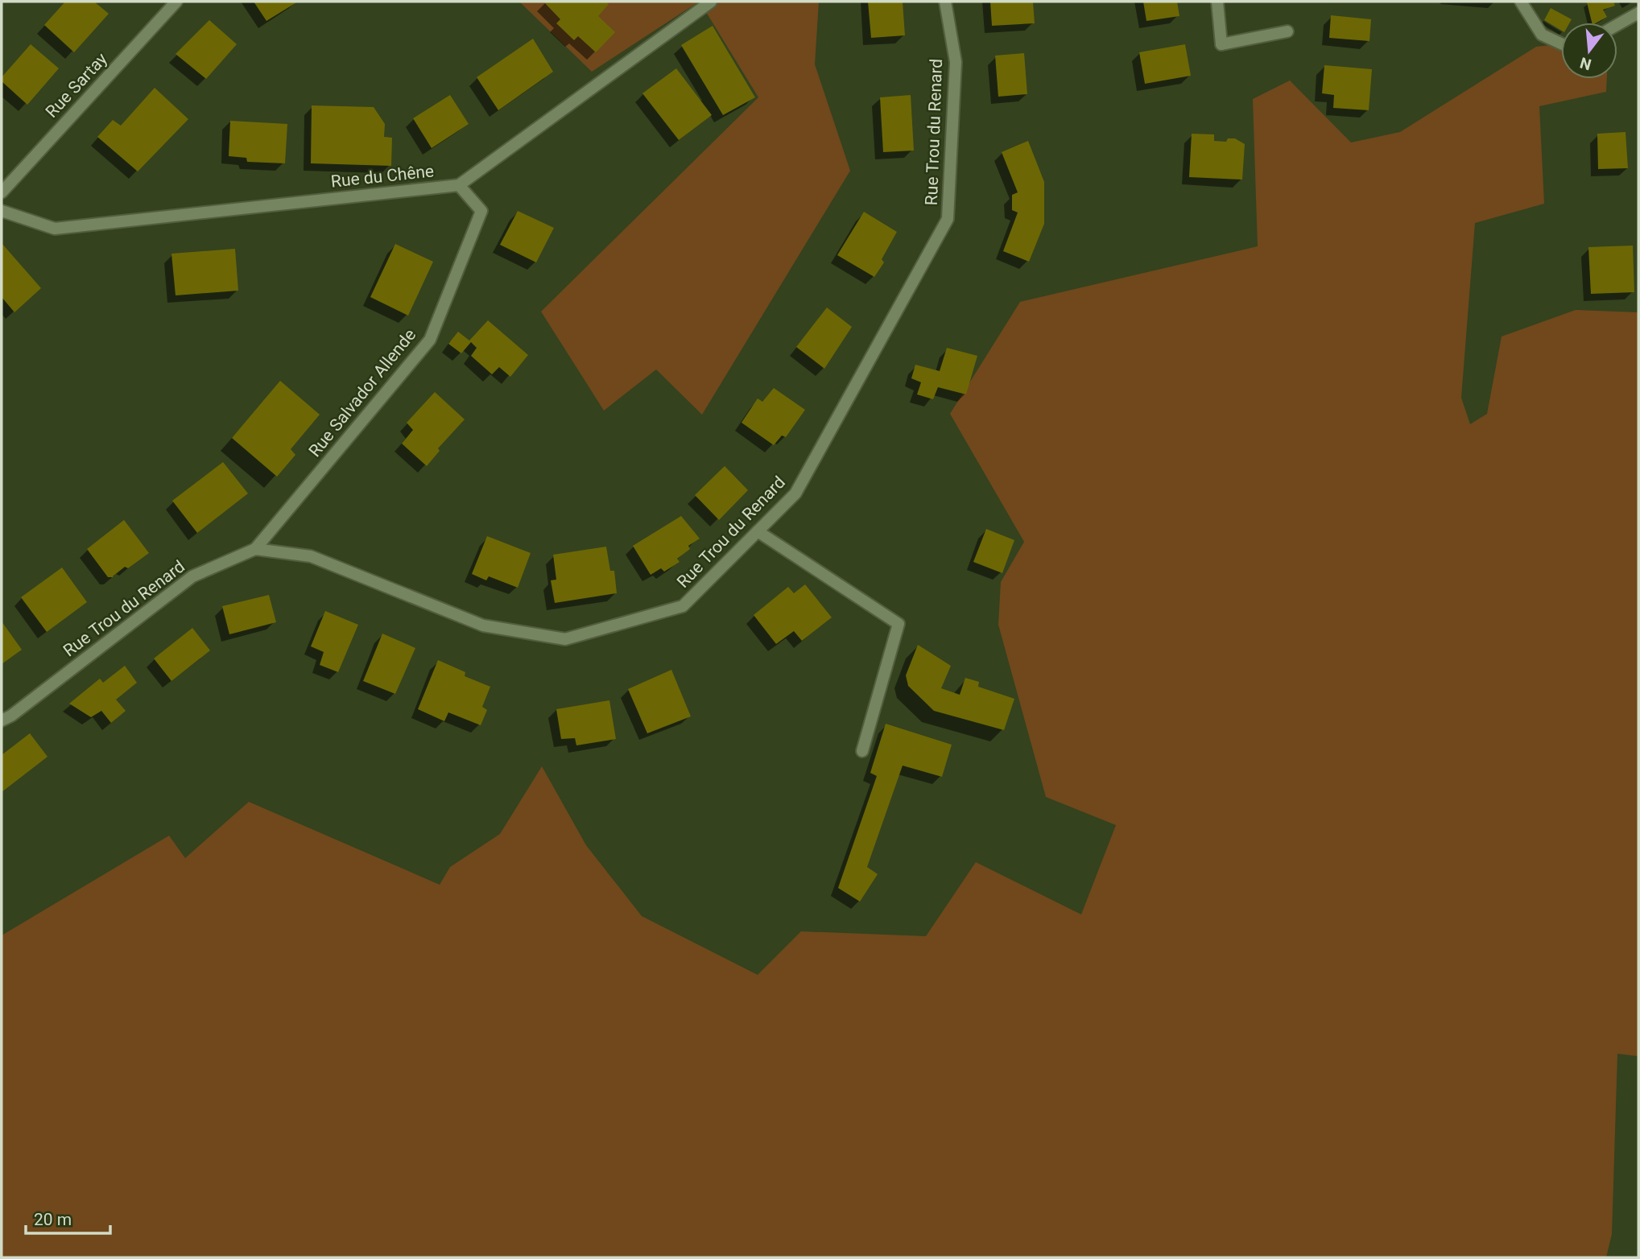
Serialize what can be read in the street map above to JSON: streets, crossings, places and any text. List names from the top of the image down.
{
  "streets": {
    "street": [
      "Rue Sartay",
      "Rue Trou du Renard",
      "Rue du Chêne",
      "Rue Salvador Allende"
    ]
  },
  "crossings": [
    ["Rue Trou du Renard", "Rue Salvador Allende"],
    ["Rue du Chêne", "Rue Salvador Allende"]
  ],
  "scale_bar": "20 m",
  "north": "bottom"
}
